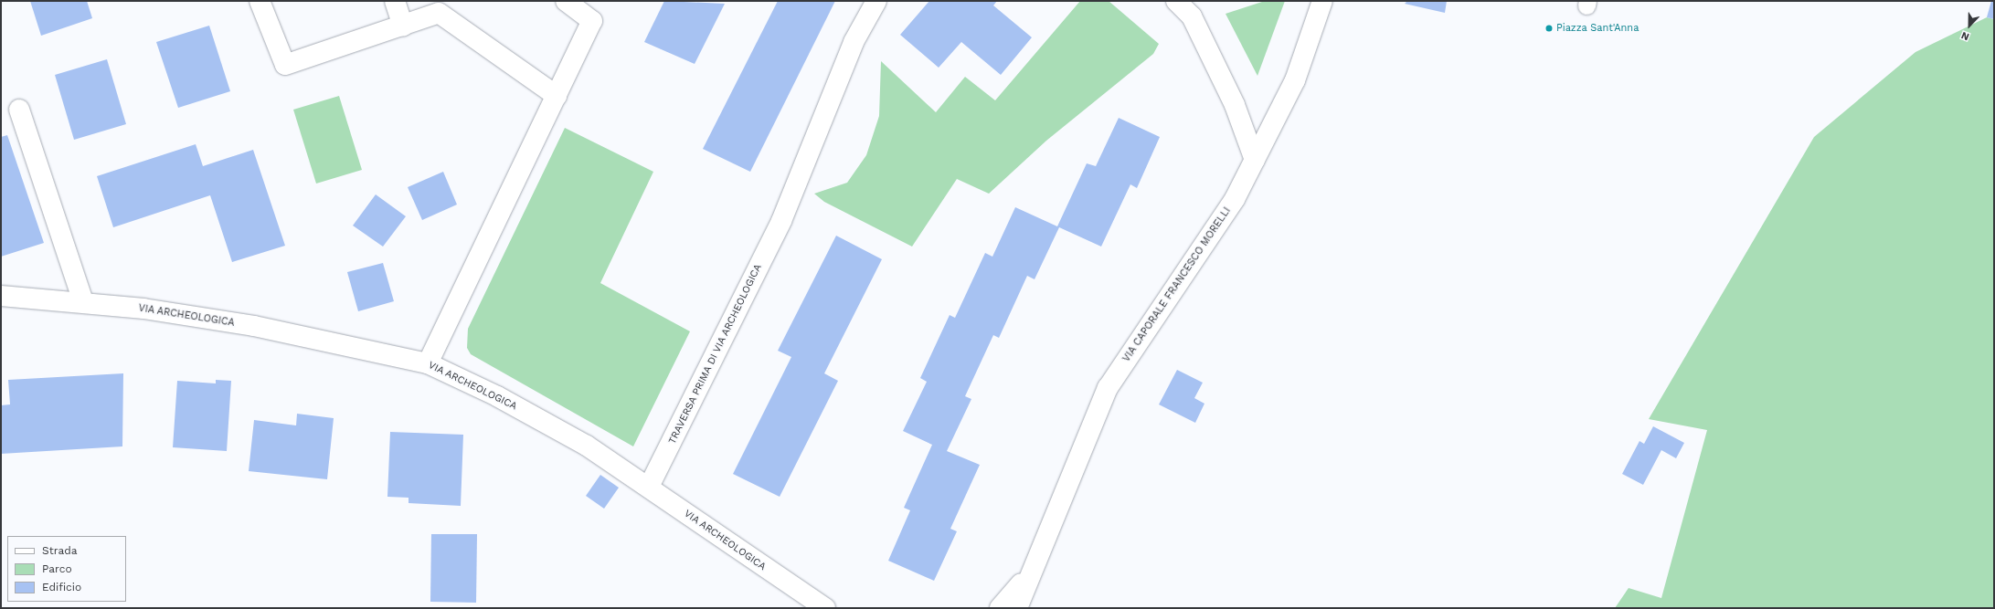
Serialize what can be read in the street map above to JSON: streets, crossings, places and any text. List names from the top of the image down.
{
  "streets": {
    "street": ["VIA CAPORALE FRANCESCO MORELLI", "VIA ARCHEOLOGICA", "TRAVERSA PRIMA DI VIA ARCHEOLOGICA"]
  },
  "crossings": [
    ["VIA ARCHEOLOGICA", "TRAVERSA PRIMA DI VIA ARCHEOLOGICA"]
  ],
  "places": ["Piazza Sant'Anna"],
  "legend": ["Strada", "Parco", "Edificio"],
  "north": "bottom"
}
